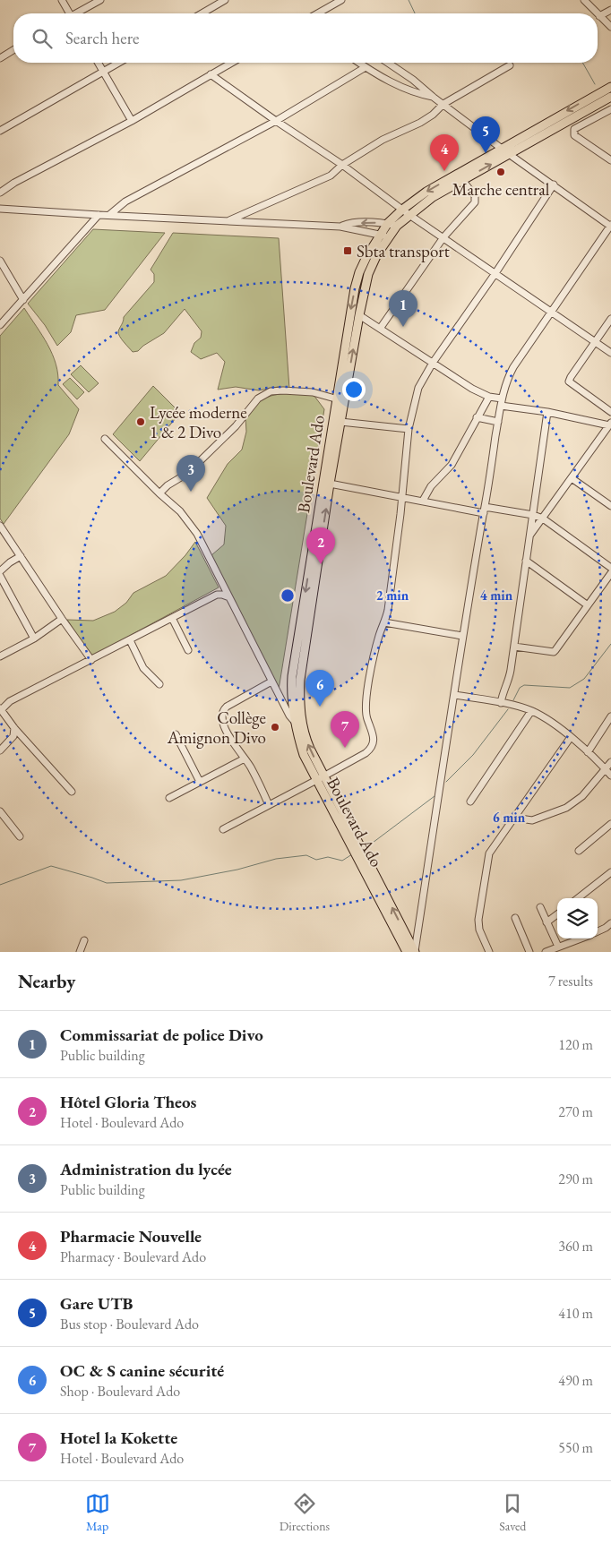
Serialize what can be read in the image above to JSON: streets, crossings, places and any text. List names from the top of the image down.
{
  "streets": {
    "main road": ["Boulevard Ado"]
  },
  "places": {
    "other": ["Marche central", "Lycée moderne 1 & 2 Divo", "Collège Amignon Divo"],
    "transit": ["Sbta transport"]
  },
  "page": {
    "search": "Search here",
    "pins": [
      "5",
      "4",
      "1",
      "3",
      "2",
      "6",
      "7"
    ],
    "heading": ["Nearby", "7 results"],
    "list": [
      {
        "mark": "1",
        "name": "Commissariat de police Divo",
        "note": "Public building",
        "value": "120 m"
      },
      {
        "mark": "2",
        "name": "Hôtel Gloria Theos",
        "note": "Hotel · Boulevard Ado",
        "value": "270 m"
      },
      {
        "mark": "3",
        "name": "Administration du lycée",
        "note": "Public building",
        "value": "290 m"
      },
      {
        "mark": "4",
        "name": "Pharmacie Nouvelle",
        "note": "Pharmacy · Boulevard Ado",
        "value": "360 m"
      },
      {
        "mark": "5",
        "name": "Gare UTB",
        "note": "Bus stop · Boulevard Ado",
        "value": "410 m"
      },
      {
        "mark": "6",
        "name": "OC & S canine sécurité",
        "note": "Shop · Boulevard Ado",
        "value": "490 m"
      },
      {
        "mark": "7",
        "name": "Hotel la Kokette",
        "note": "Hotel · Boulevard Ado",
        "value": "550 m"
      }
    ],
    "nav": ["Map", "Directions", "Saved"]
  },
  "rings": ["2 min", "4 min", "6 min"]
}
